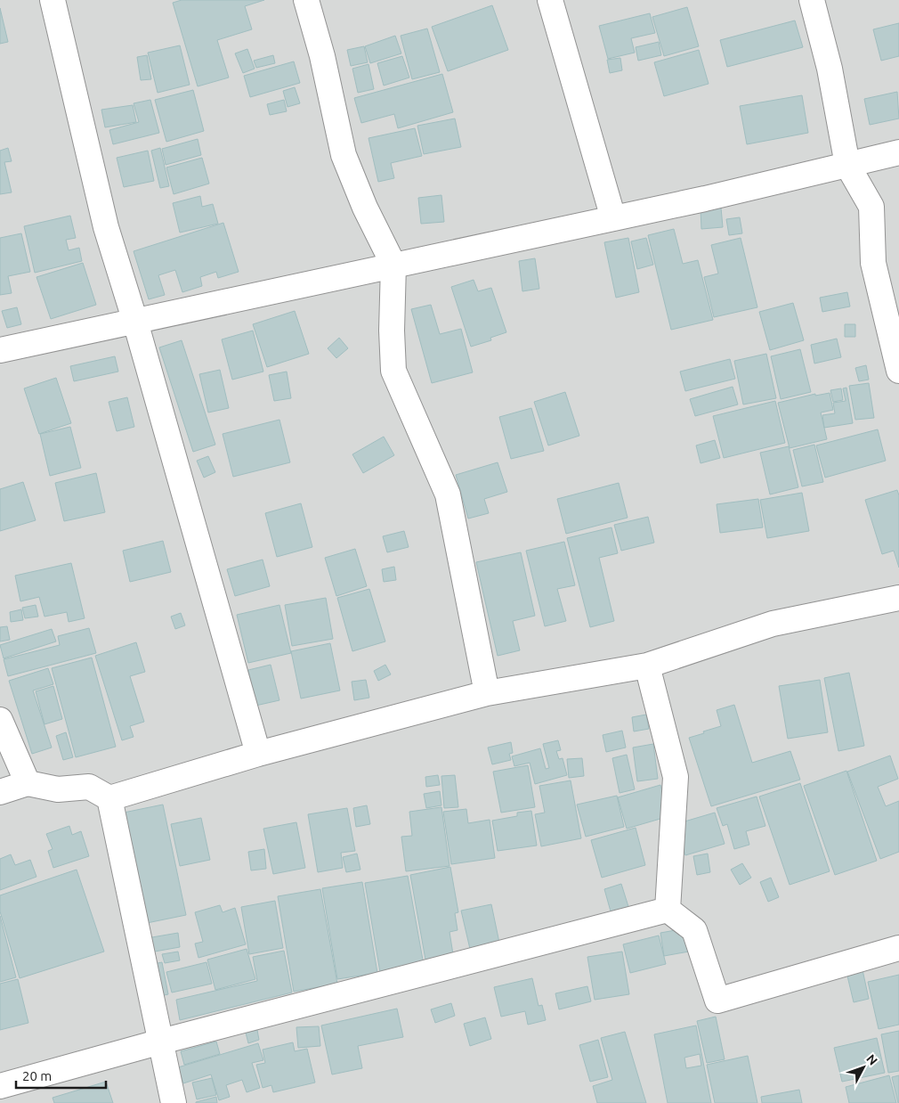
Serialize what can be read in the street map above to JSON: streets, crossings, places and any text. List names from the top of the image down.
{
  "scale_bar": "20 m",
  "north": "top right"
}
